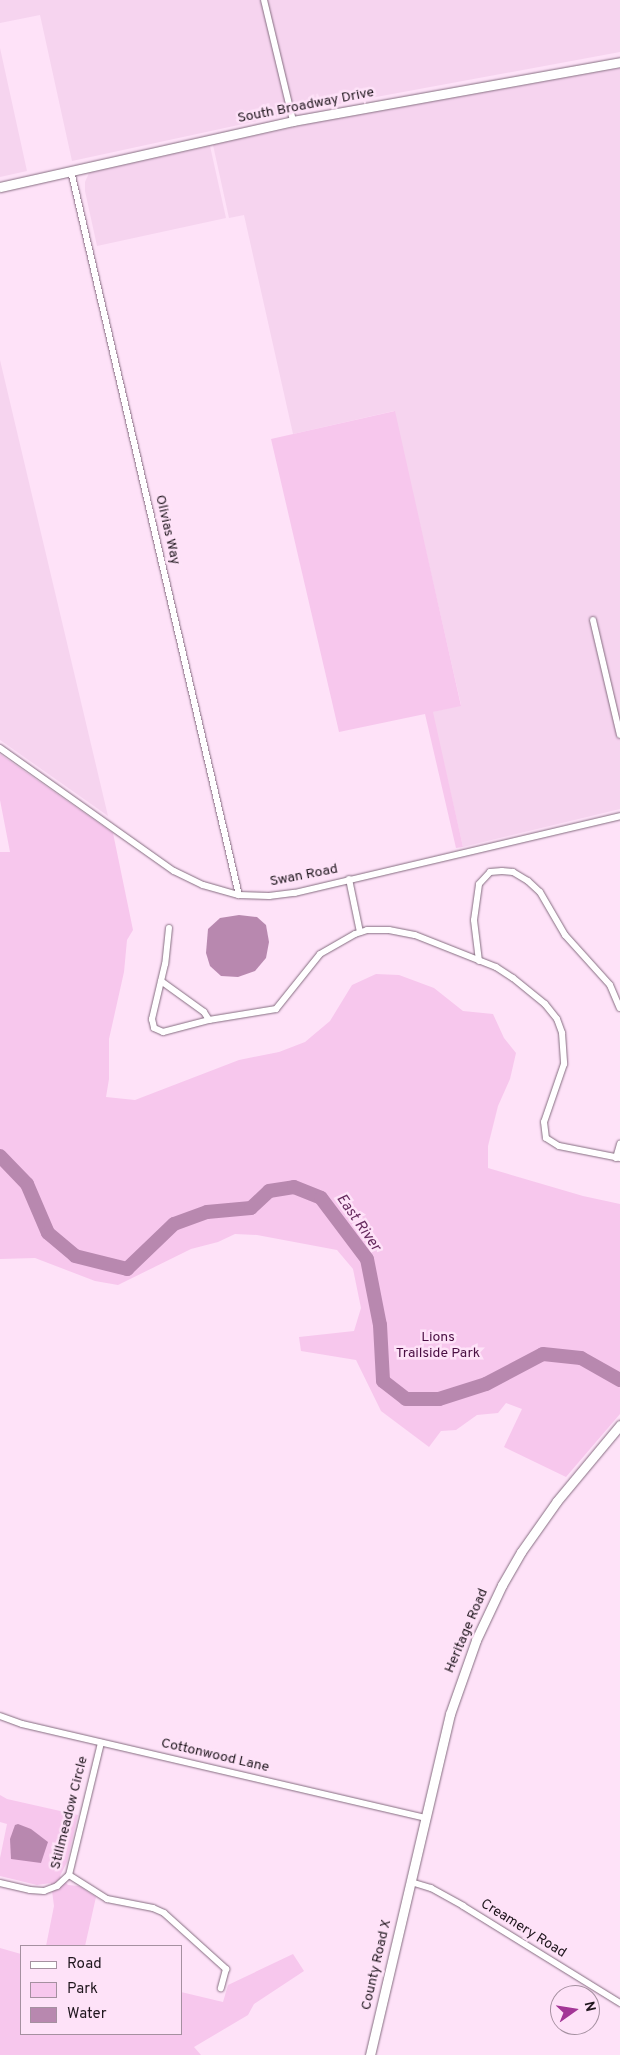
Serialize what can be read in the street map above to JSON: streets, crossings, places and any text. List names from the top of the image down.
{
  "streets": {
    "main road": ["South Broadway Drive", "Heritage Road", "County Road X"],
    "street": [
      "Olivias Way",
      "Swan Road",
      "Cottonwood Lane",
      "Stillmeadow Circle",
      "Creamery Road"
    ]
  },
  "crossings": [
    ["South Broadway Drive", "Olivias Way"],
    ["Olivias Way", "Swan Road"],
    ["Heritage Road", "Cottonwood Lane"],
    ["Heritage Road", "Creamery Road"],
    ["Heritage Road", "County Road X"],
    ["Cottonwood Lane", "Stillmeadow Circle"],
    ["Creamery Road", "County Road X"]
  ],
  "water": ["East River"],
  "parks": ["Lions Trailside Park"],
  "legend": ["Road", "Park", "Water"],
  "north": "right"
}
